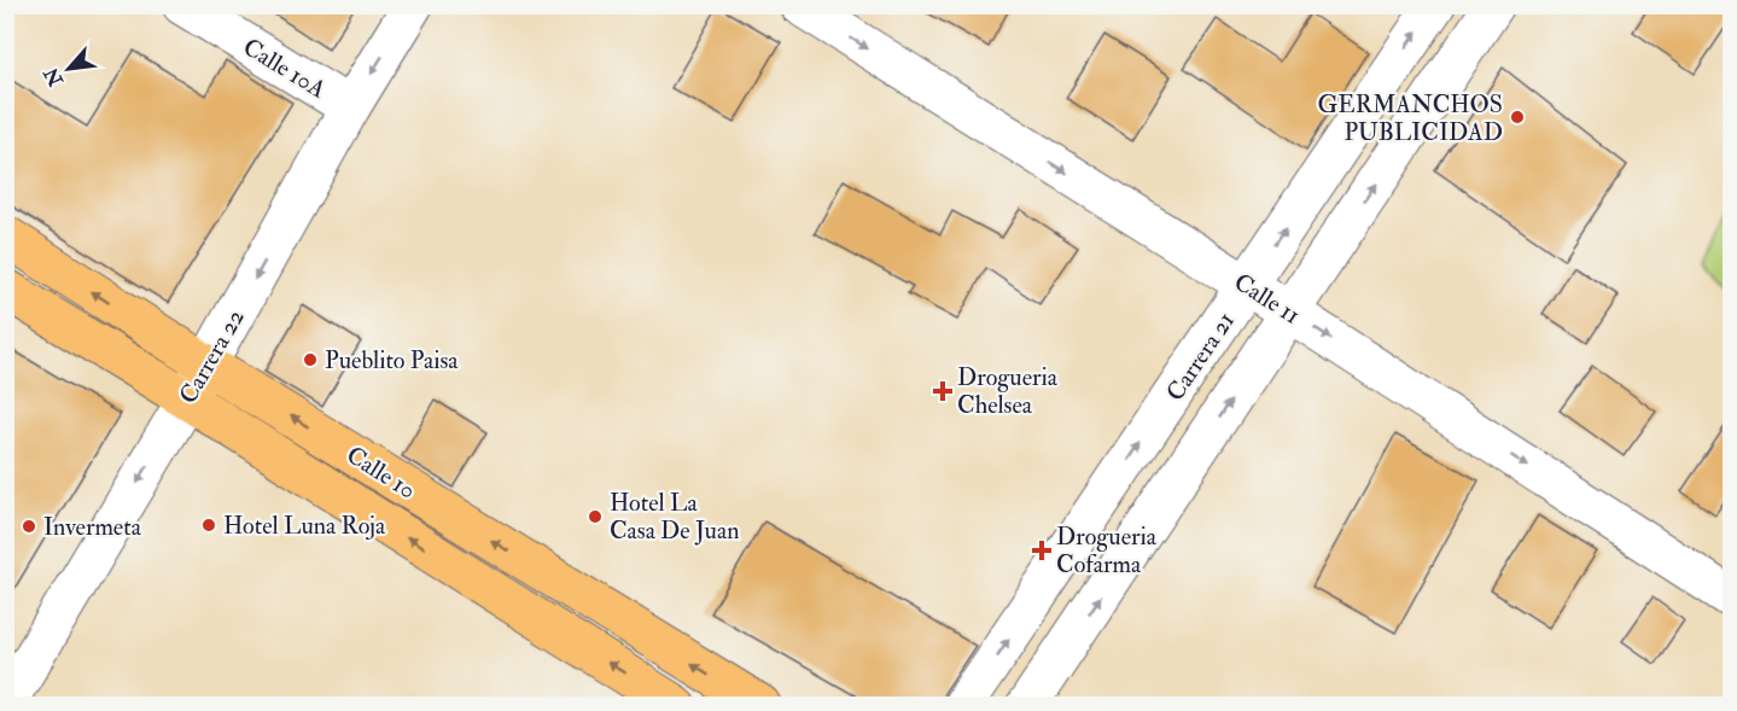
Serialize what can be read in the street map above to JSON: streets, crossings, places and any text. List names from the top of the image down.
{
  "streets": {
    "main road": ["Calle 10"],
    "street": [
      "Calle 10A",
      "Calle 11",
      "Carrera 22",
      "Carrera 21"
    ]
  },
  "crossings": [
    ["Calle 10A", "Carrera 22"],
    ["Calle 11", "Carrera 21"],
    ["Carrera 22", "Calle 10"]
  ],
  "one_way": ["Calle 11", "Carrera 22", "Calle 10"],
  "places": {
    "other": [
      "GERMANCHOS PUBLICIDAD",
      "Pueblito Paisa",
      "Hotel La Casa De Juan",
      "Hotel Luna Roja",
      "Invermeta"
    ],
    "health": ["Drogueria Chelsea", "Drogueria Cofarma"]
  },
  "north": "bottom left"
}
